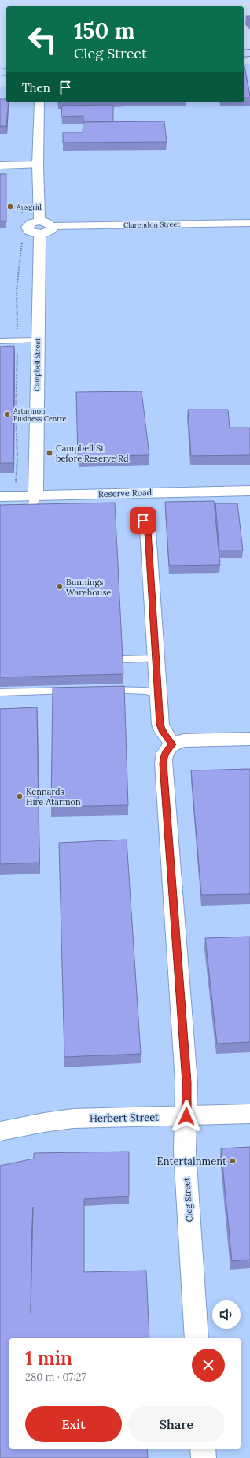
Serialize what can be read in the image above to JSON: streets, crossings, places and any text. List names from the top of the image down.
{
  "streets": {
    "street": [
      "Clarendon Street",
      "Campbell Street",
      "Reserve Road",
      "Herbert Street",
      "Cleg Street"
    ]
  },
  "crossings": [
    ["Clarendon Street", "Campbell Street"],
    ["Campbell Street", "Reserve Road"],
    ["Herbert Street", "Cleg Street"]
  ],
  "places": {
    "other": [
      "Ausgrid",
      "Artarmon Business Centre",
      "Bunnings Warehouse",
      "Kennards Hire Atarmon",
      "Entertainment"
    ],
    "transit": ["Campbell St before Reserve Rd"]
  },
  "page": {
    "turn": ["150 m", "Cleg Street"],
    "then": "Then",
    "heading": ["1 min", "280 m · 07:27"],
    "buttons": ["Exit", "Share"]
  }
}
